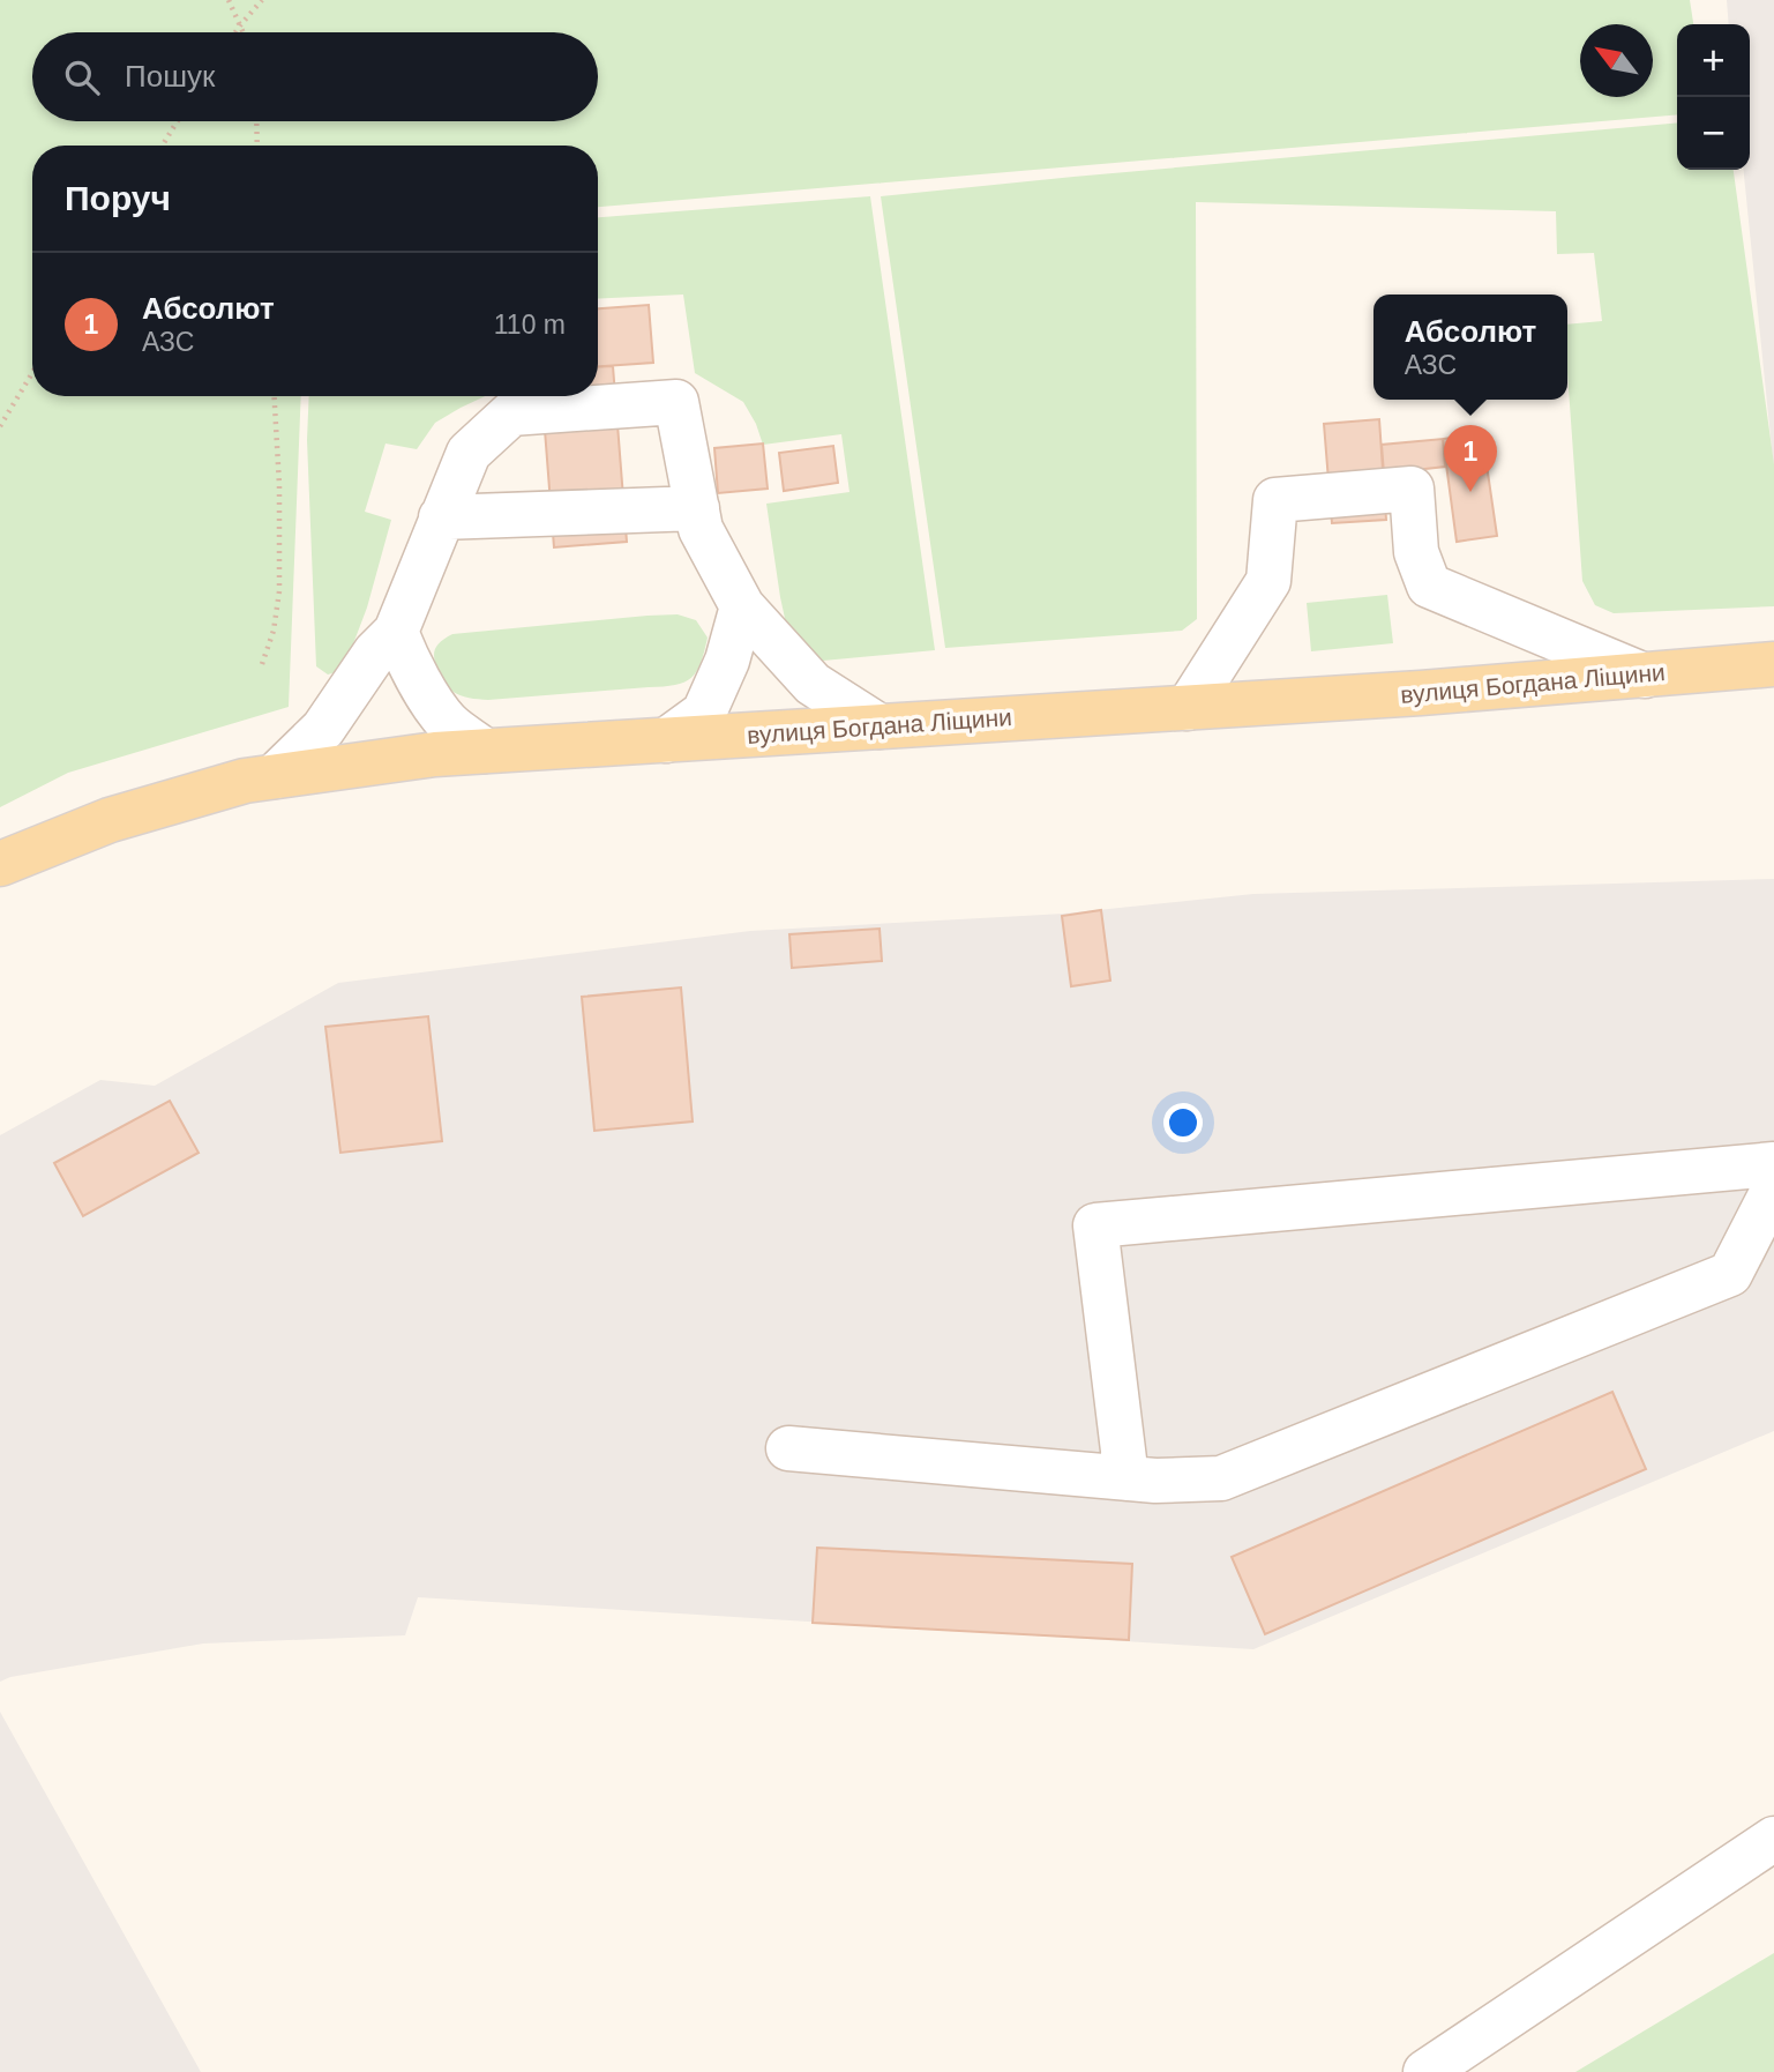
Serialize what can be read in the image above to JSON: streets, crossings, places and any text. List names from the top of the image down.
{
  "streets": {
    "main road": ["вулиця Богдана Ліщини"]
  },
  "north": "top left",
  "page": {
    "map_buttons": ["+", "−"],
    "search": "Пошук",
    "heading": "Поруч",
    "list": [
      {
        "mark": "1",
        "name": "Абсолют",
        "note": "АЗС",
        "value": "110 m"
      }
    ],
    "popup": ["Абсолют", "АЗС"],
    "pins": "1"
  }
}
